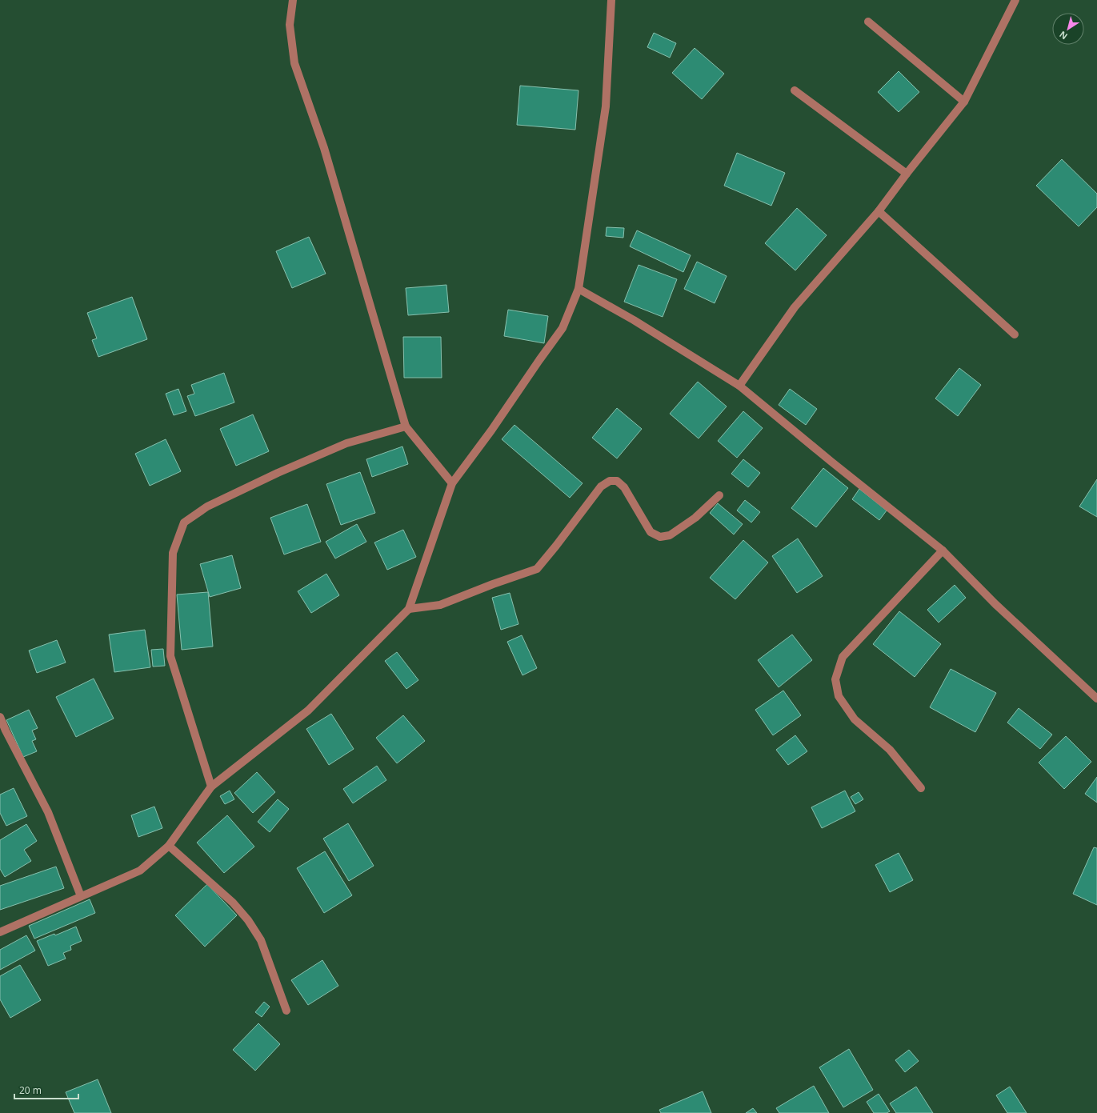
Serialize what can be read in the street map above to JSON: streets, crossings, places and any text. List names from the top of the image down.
{
  "scale_bar": "20 m",
  "north": "bottom left"
}
